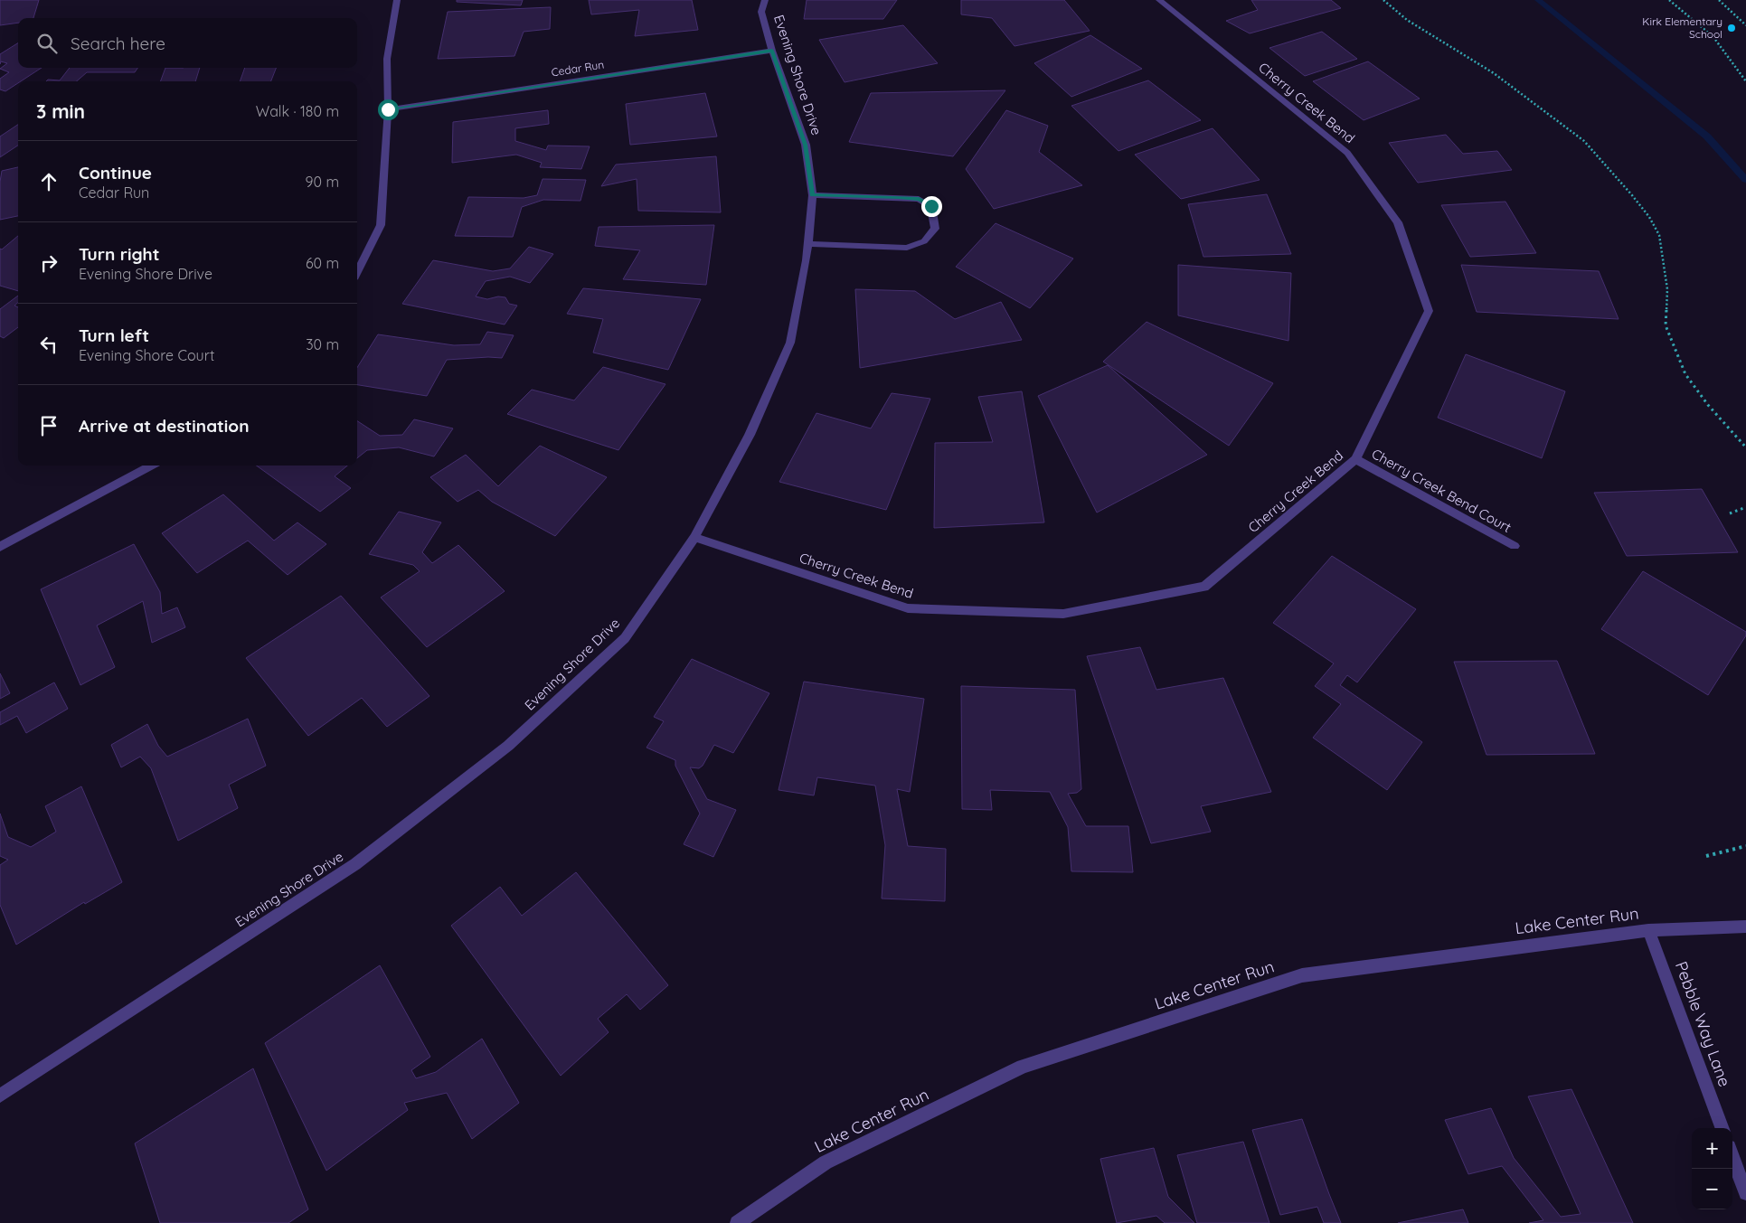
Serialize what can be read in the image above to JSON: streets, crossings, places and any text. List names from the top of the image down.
{
  "streets": {
    "street": [
      "Cedar Run",
      "Evening Shore Drive",
      "Cherry Creek Bend",
      "Cherry Creek Bend Court",
      "Lake Center Run",
      "Pebble Way Lane"
    ]
  },
  "crossings": [
    ["Cedar Run", "Evening Shore Drive"],
    ["Evening Shore Drive", "Cherry Creek Bend"],
    ["Cherry Creek Bend", "Cherry Creek Bend Court"],
    ["Lake Center Run", "Pebble Way Lane"]
  ],
  "places": ["Kirk Elementary School"],
  "page": {
    "search": "Search here",
    "heading": ["3 min", "Walk · 180 m"],
    "list": [
      ["Continue", "Cedar Run", "90 m"],
      ["Turn right", "Evening Shore Drive", "60 m"],
      ["Turn left", "Evening Shore Court", "30 m"],
      "Arrive at destination"
    ],
    "map_buttons": ["+", "−"]
  }
}
